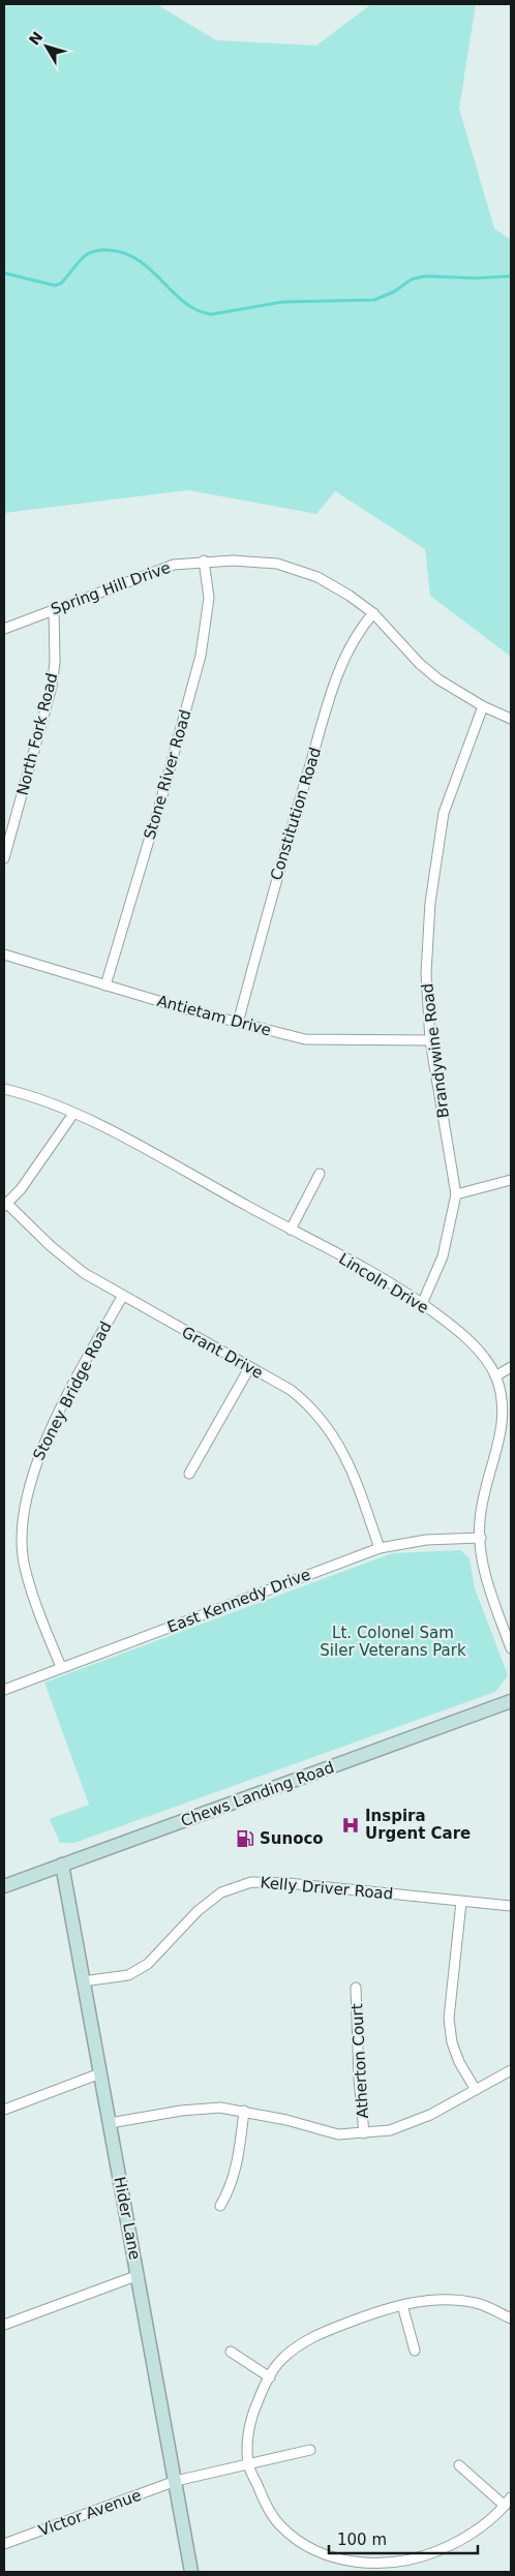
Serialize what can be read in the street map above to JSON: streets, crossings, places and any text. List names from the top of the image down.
{
  "streets": {
    "street": [
      "Spring Hill Drive",
      "North Fork Road",
      "Stone River Road",
      "Constitution Road",
      "Antietam Drive",
      "Brandywine Road",
      "Lincoln Drive",
      "Grant Drive",
      "Stoney Bridge Road",
      "East Kennedy Drive",
      "Chews Landing Road",
      "Kelly Driver Road",
      "Atherton Court",
      "Hider Lane",
      "Victor Avenue"
    ]
  },
  "crossings": [
    ["Spring Hill Drive", "North Fork Road"],
    ["Spring Hill Drive", "Stone River Road"],
    ["Spring Hill Drive", "Constitution Road"],
    ["Spring Hill Drive", "Brandywine Road"],
    ["Stone River Road", "Antietam Drive"],
    ["Constitution Road", "Antietam Drive"],
    ["Antietam Drive", "Brandywine Road"],
    ["Brandywine Road", "Lincoln Drive"],
    ["Lincoln Drive", "East Kennedy Drive"],
    ["Grant Drive", "Stoney Bridge Road"],
    ["Grant Drive", "East Kennedy Drive"],
    ["Stoney Bridge Road", "East Kennedy Drive"],
    ["Chews Landing Road", "Hider Lane"],
    ["Kelly Driver Road", "Hider Lane"],
    ["Hider Lane", "Victor Avenue"]
  ],
  "parks": ["Lt. Colonel Sam Siler Veterans Park"],
  "places": {
    "hospital": ["Inspira Urgent Care"],
    "fuel station": ["Sunoco"]
  },
  "scale_bar": "100 m",
  "north": "top left"
}
